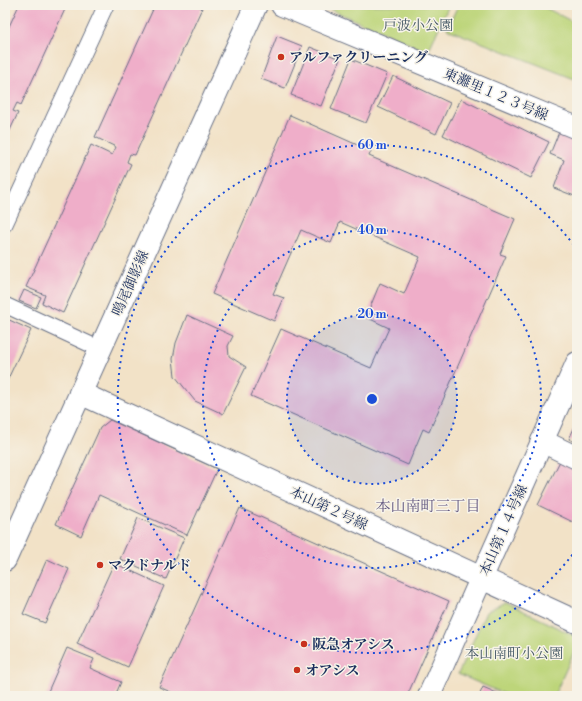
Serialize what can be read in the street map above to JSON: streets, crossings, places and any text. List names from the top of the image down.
{
  "streets": {
    "street": [
      "東灘里１２３号線",
      "鳴尾御影線",
      "本山第２号線",
      "本山第１４号線"
    ]
  },
  "crossings": [
    ["鳴尾御影線", "本山第２号線"],
    ["本山第２号線", "本山第１４号線"]
  ],
  "districts": ["本山南町三丁目"],
  "parks": ["戸波小公園", "本山南町小公園"],
  "places": [
    "アルファクリーニング",
    "マクドナルド",
    "阪急オアシス",
    "オアシス"
  ],
  "rings": ["60 m", "40 m", "20 m"]
}
